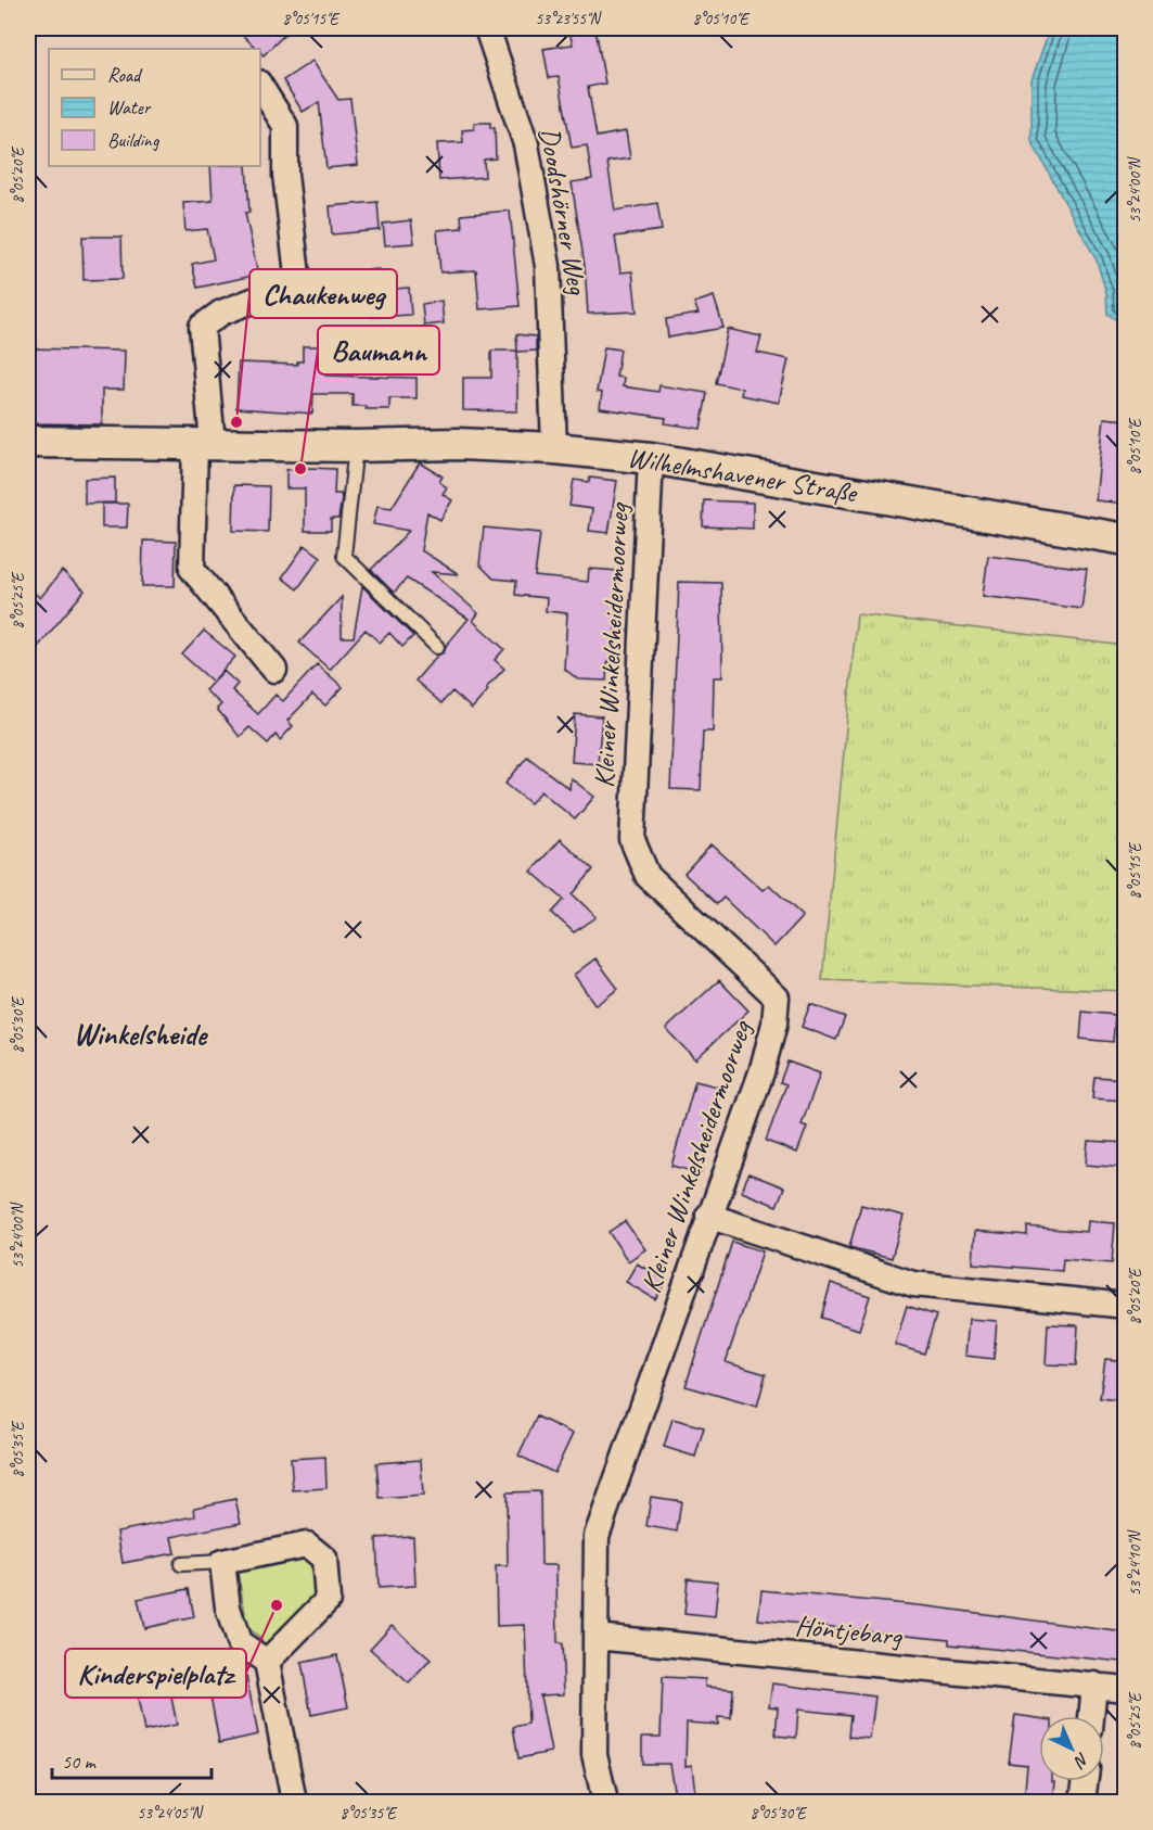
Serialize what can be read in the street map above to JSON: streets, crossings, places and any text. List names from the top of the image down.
{
  "streets": {
    "street": [
      "Doodshörner Weg",
      "Wilhelmshavener Straße",
      "Kleiner Winkelsheidermoorweg",
      "Höntjebarg"
    ]
  },
  "crossings": [
    ["Doodshörner Weg", "Wilhelmshavener Straße"],
    ["Wilhelmshavener Straße", "Kleiner Winkelsheidermoorweg"],
    ["Kleiner Winkelsheidermoorweg", "Höntjebarg"]
  ],
  "districts": ["Winkelsheide"],
  "places": ["Chaukenweg", "Baumann", "Kinderspielplatz"],
  "legend": ["Road", "Water", "Building"],
  "scale_bar": "50 m",
  "north": "bottom right",
  "coordinates": [
    "8°05'15\"E",
    "53°23'55\"N",
    "8°05'10\"E",
    "8°05'20\"E",
    "53°24'00\"N",
    "8°05'25\"E",
    "8°05'30\"E",
    "8°05'35\"E",
    "53°24'10\"N",
    "53°24'05\"N"
  ]
}
